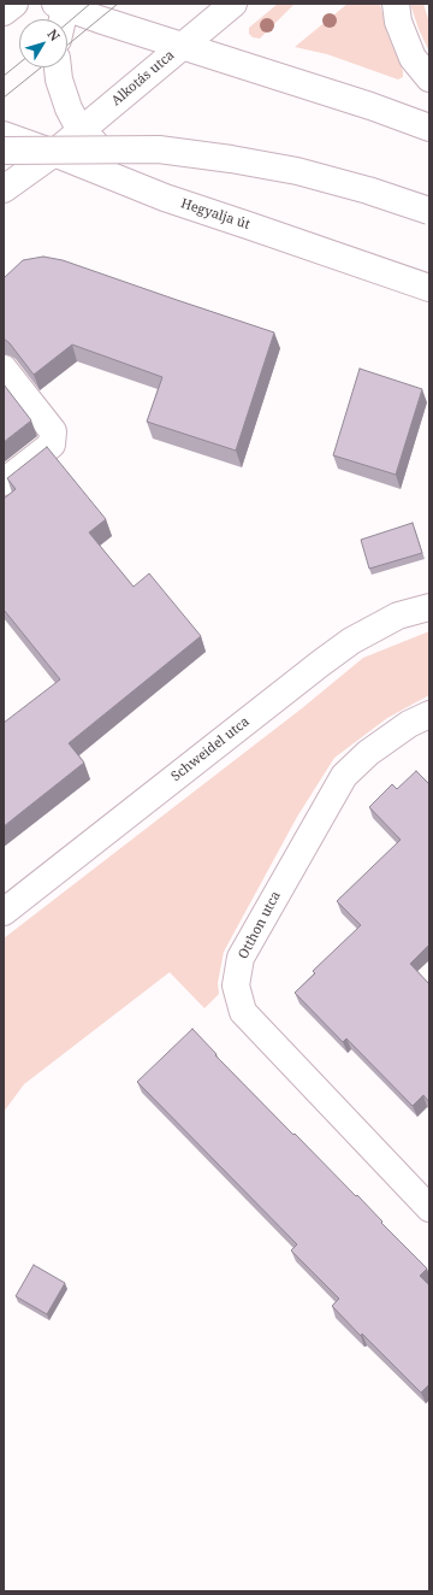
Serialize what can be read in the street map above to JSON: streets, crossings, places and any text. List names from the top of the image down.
{
  "streets": {
    "main road": [
      "Alkotás utca",
      "Hegyalja út",
      "Schweidel utca",
      "Otthon utca"
    ]
  },
  "crossings": [
    ["Alkotás utca", "Hegyalja út"]
  ],
  "north": "top right"
}
